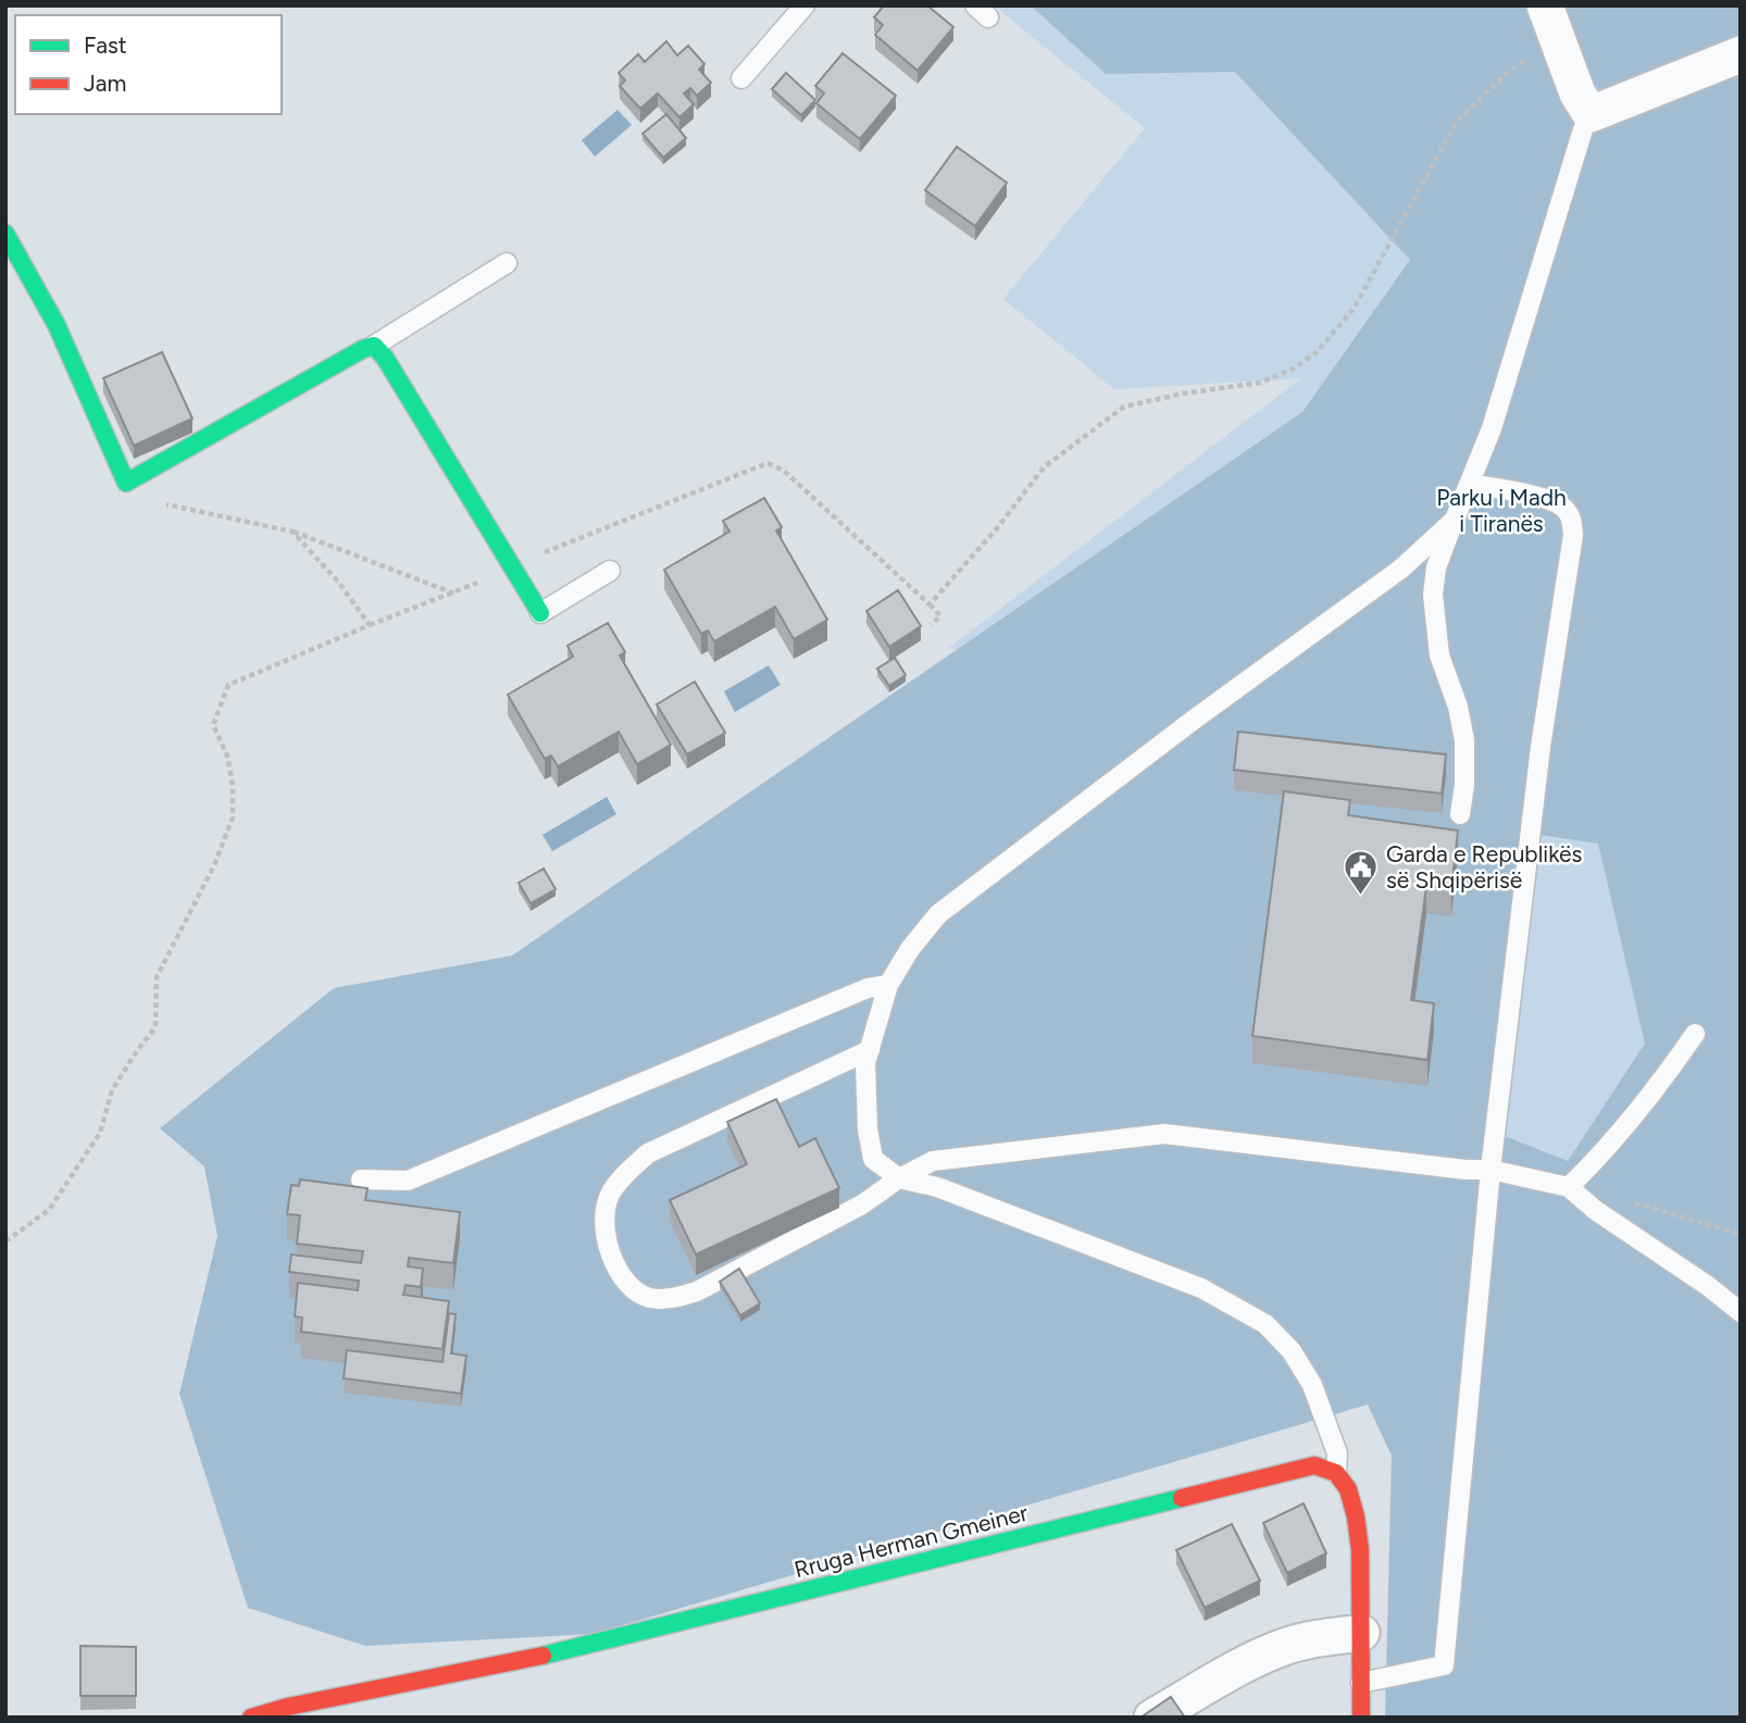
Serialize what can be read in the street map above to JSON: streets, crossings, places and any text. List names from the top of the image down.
{
  "streets": {
    "street": ["Rruga Herman Gmeiner"]
  },
  "parks": ["Parku i Madh i Tiranës"],
  "places": {
    "public building": ["Garda e Republikës së Shqipërisë"]
  },
  "legend": ["Fast", "Jam"]
}
